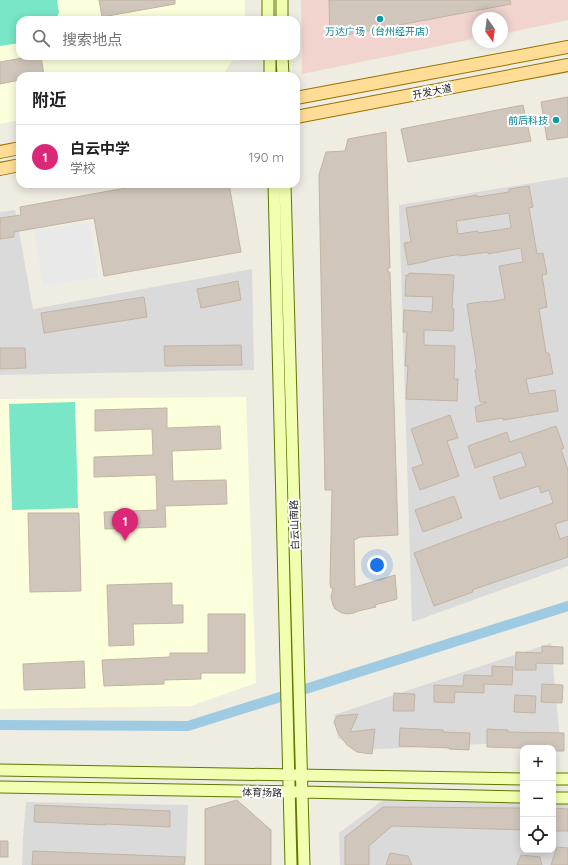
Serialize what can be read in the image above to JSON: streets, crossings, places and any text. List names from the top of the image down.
{
  "streets": {
    "main road": ["开发大道", "白云山南路", "体育场路"]
  },
  "crossings": [
    ["白云山南路", "体育场路"]
  ],
  "places": ["万达广场（台州经开店）", "前后科技"],
  "north": "bottom",
  "page": {
    "search": "搜索地点",
    "heading": "附近",
    "list": [
      {
        "mark": "1",
        "name": "白云中学",
        "note": "学校",
        "value": "190 m"
      }
    ],
    "pins": "1",
    "map_buttons": ["+", "−"]
  }
}
